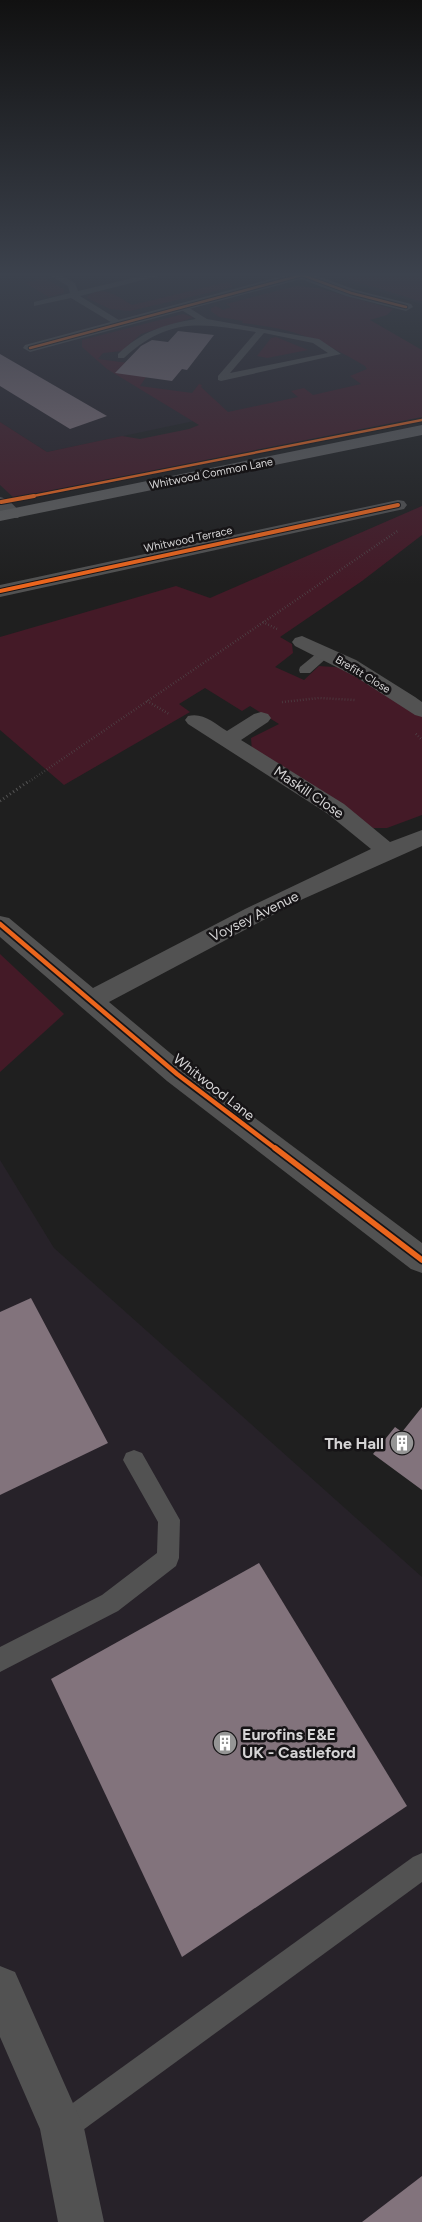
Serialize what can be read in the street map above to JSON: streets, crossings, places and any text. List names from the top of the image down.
{
  "streets": {
    "main road": ["Whitwood Common Lane"],
    "street": [
      "Whitwood Terrace",
      "Brefitt Close",
      "Maskill Close",
      "Voysey Avenue",
      "Whitwood Lane"
    ]
  },
  "crossings": [
    ["Maskill Close", "Voysey Avenue"],
    ["Voysey Avenue", "Whitwood Lane"]
  ],
  "places": {
    "building": ["The Hall", "Eurofins E&E UK - Castleford"]
  }
}
